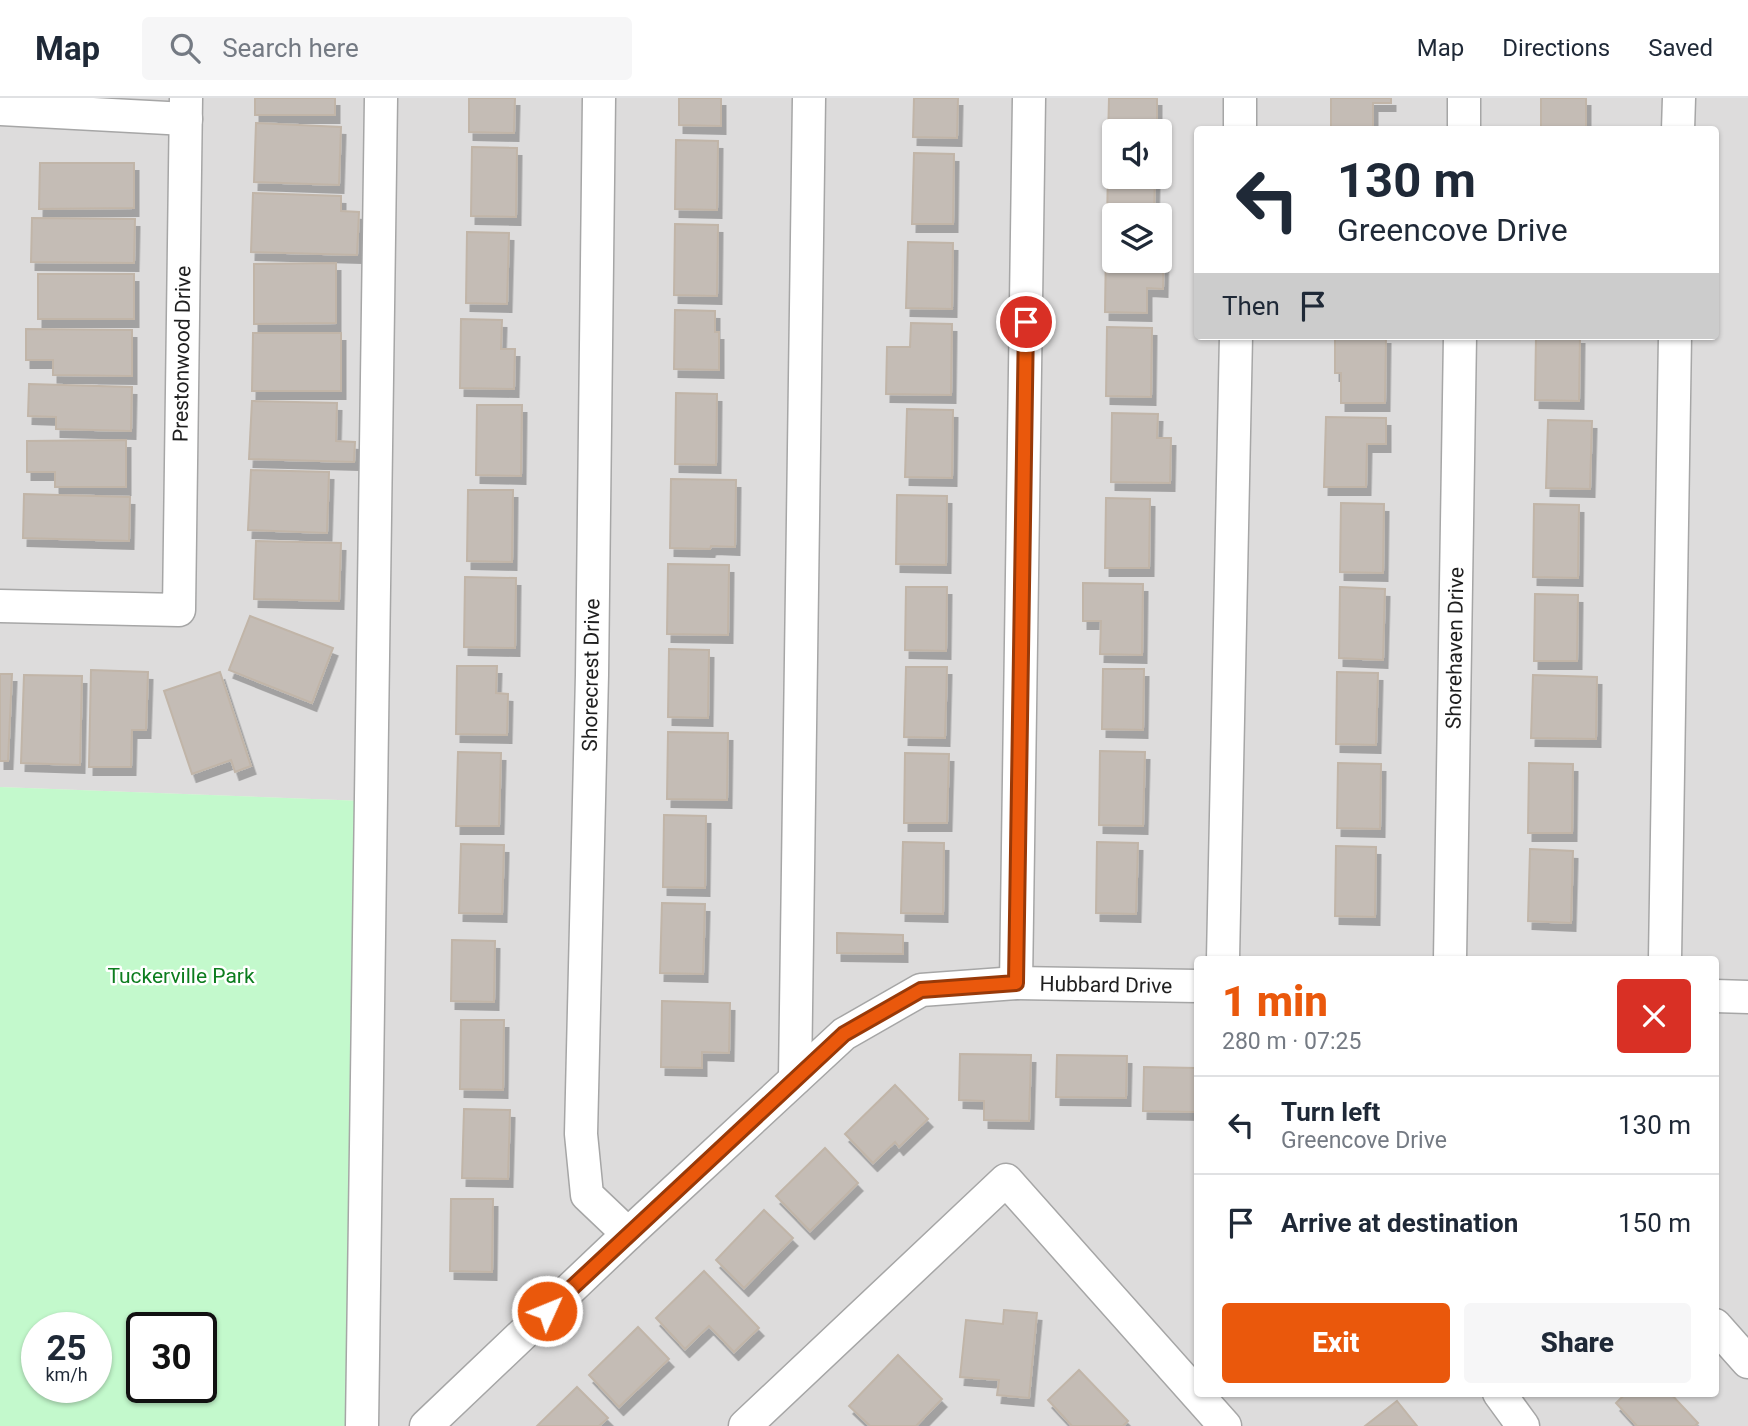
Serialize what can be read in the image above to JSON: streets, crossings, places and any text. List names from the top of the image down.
{
  "streets": {
    "street": [
      "Prestonwood Drive",
      "Shorehaven Drive",
      "Shorecrest Drive",
      "Hubbard Drive"
    ]
  },
  "crossings": [
    ["Shorecrest Drive", "Hubbard Drive"]
  ],
  "parks": ["Tuckerville Park"],
  "page": {
    "header": "Map",
    "search": "Search here",
    "nav": ["Map", "Directions", "Saved"],
    "turn": ["130 m", "Greencove Drive"],
    "then": "Then",
    "heading": ["1 min", "280 m · 07:25"],
    "list": [
      {
        "name": "Turn left",
        "note": "Greencove Drive",
        "value": "130 m"
      },
      {
        "name": "Arrive at destination",
        "value": "150 m"
      }
    ],
    "buttons": ["Exit", "Share"],
    "speed": "25 km/h",
    "limit": "30"
  }
}
